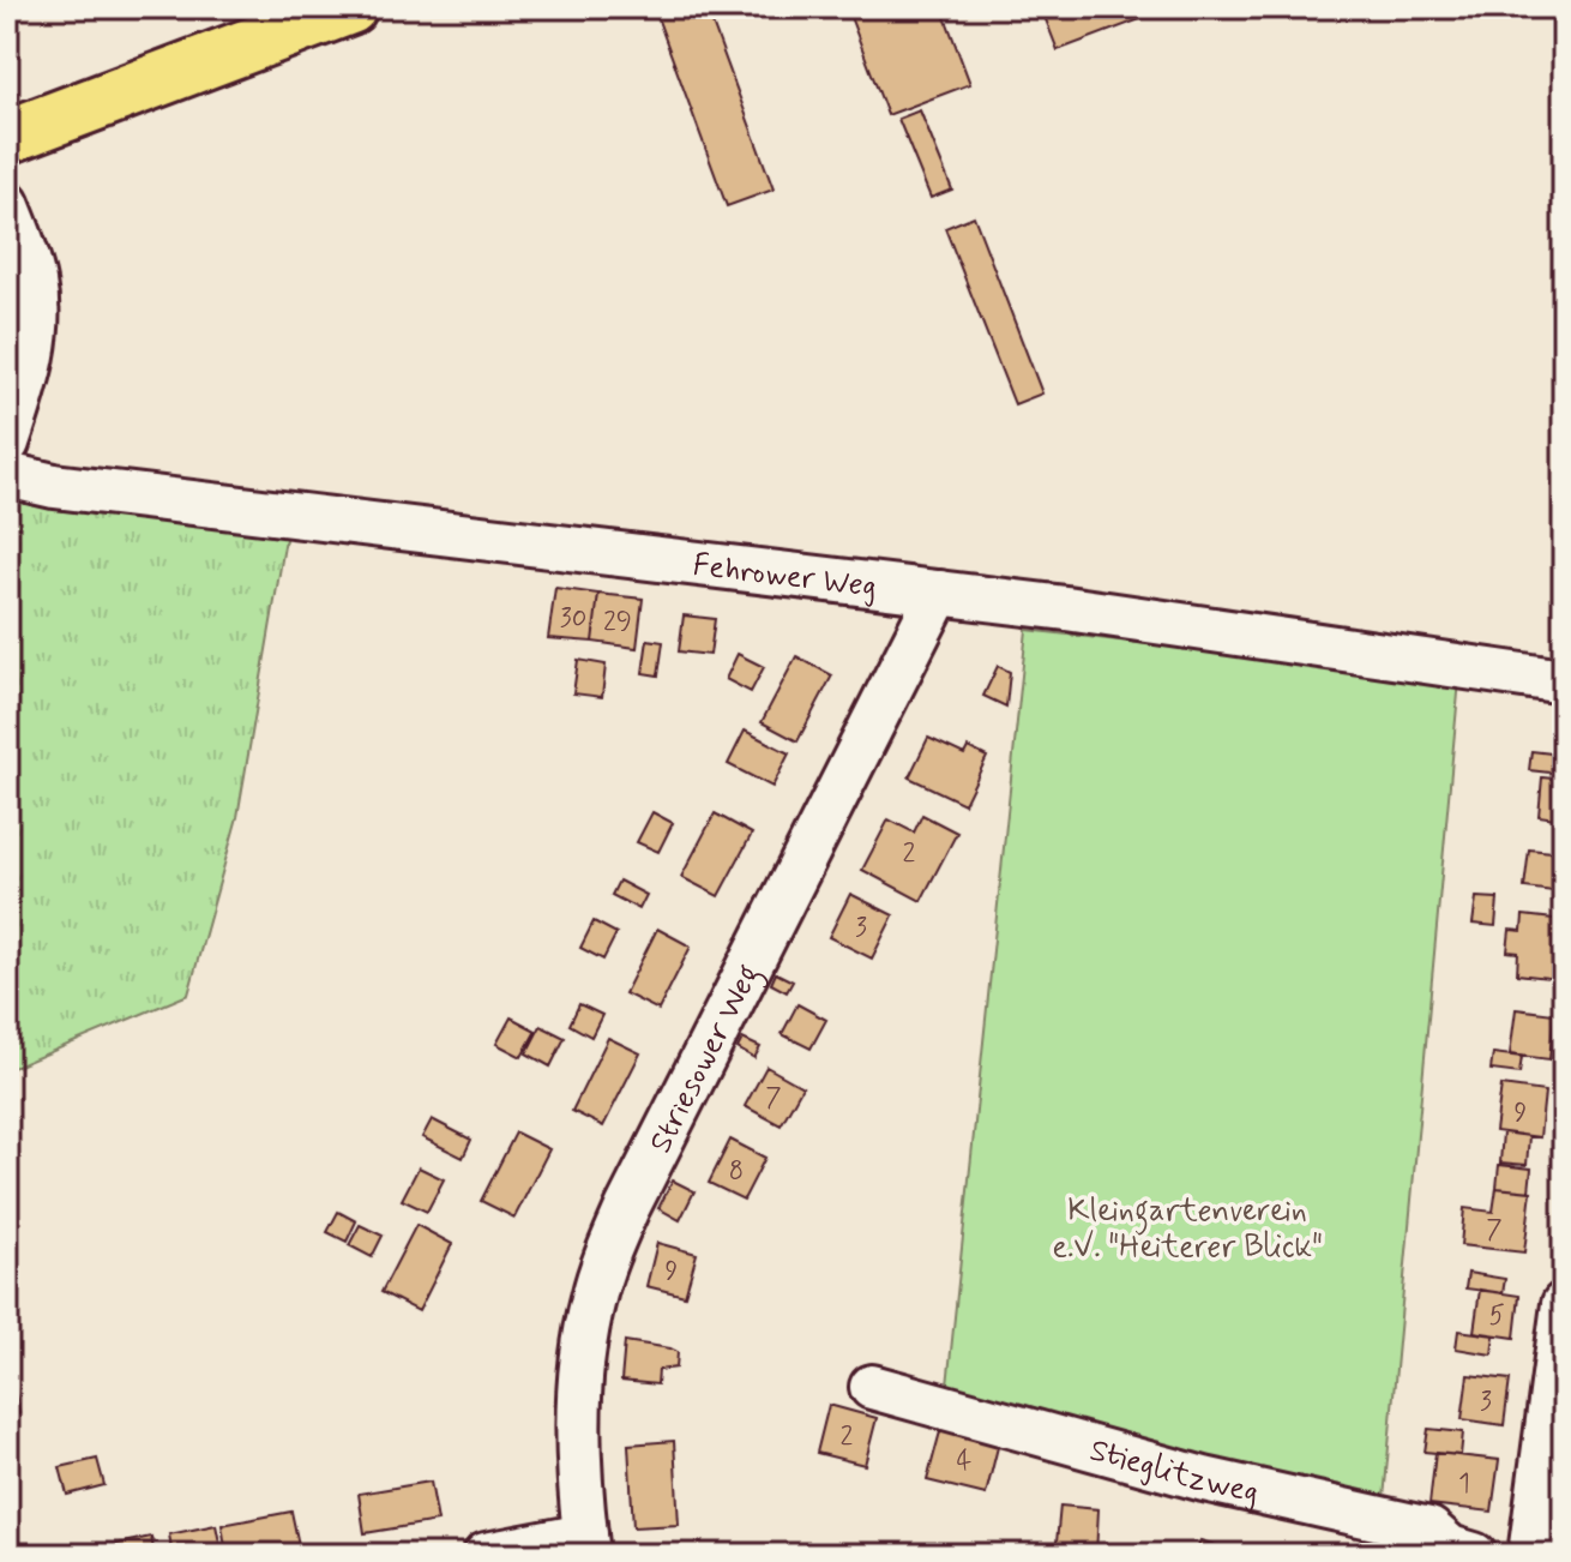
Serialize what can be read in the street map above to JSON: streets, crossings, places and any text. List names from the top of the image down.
{
  "streets": {
    "street": ["Fehrower Weg", "Striesower Weg", "Stieglitzweg"]
  },
  "crossings": [
    ["Fehrower Weg", "Striesower Weg"]
  ],
  "parks": ["Kleingartenverein e.V. \"Heiterer Blick\""],
  "house_numbers": [
    "30",
    "29",
    "2",
    "3",
    "7",
    "9",
    "8",
    "7",
    "9",
    "5",
    "3",
    "2",
    "4",
    "1"
  ]
}
